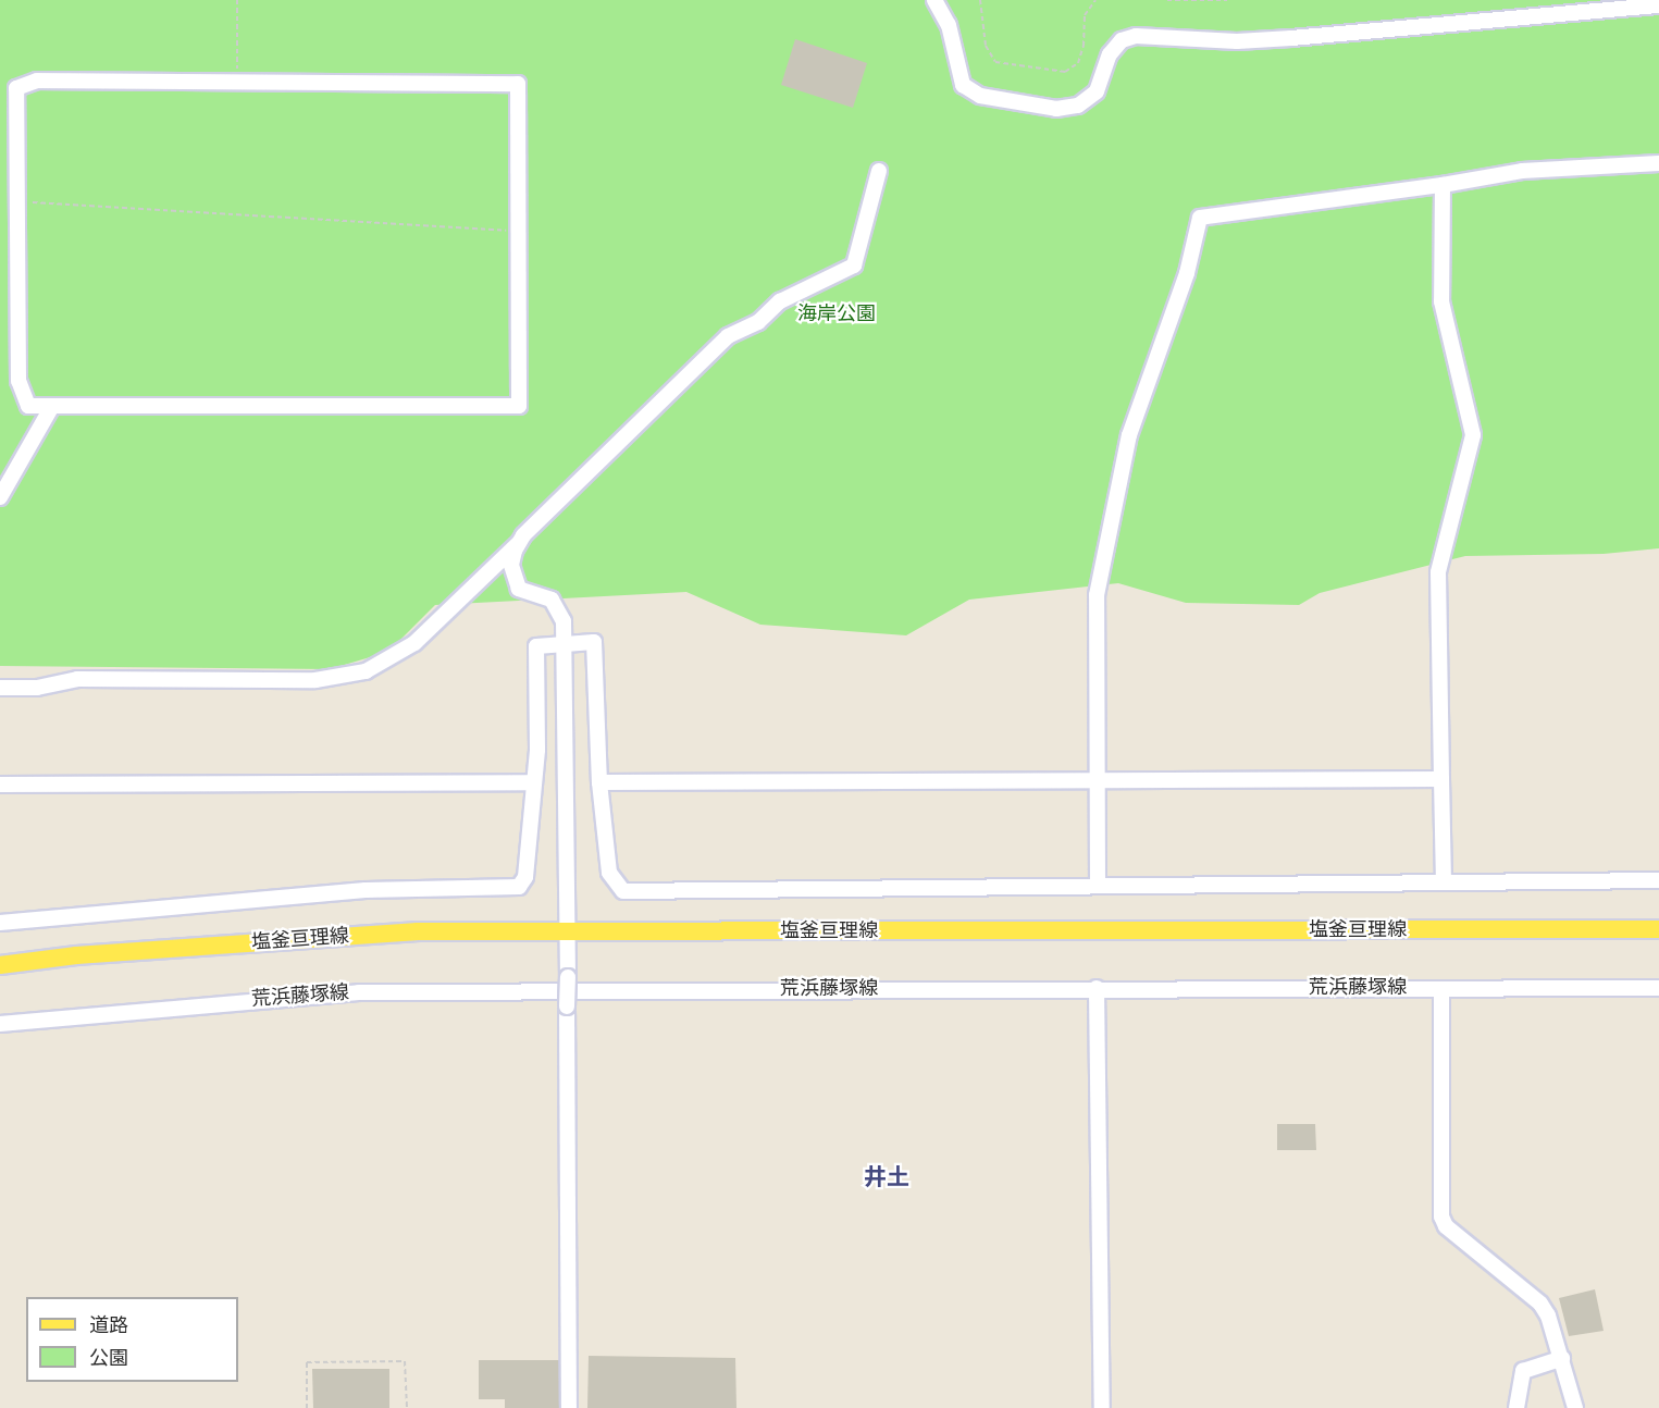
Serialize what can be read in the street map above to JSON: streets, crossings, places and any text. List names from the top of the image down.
{
  "streets": {
    "main road": ["塩釜亘理線"],
    "street": ["荒浜藤塚線"]
  },
  "districts": ["井土"],
  "parks": ["海岸公園"],
  "legend": ["道路", "公園"]
}
